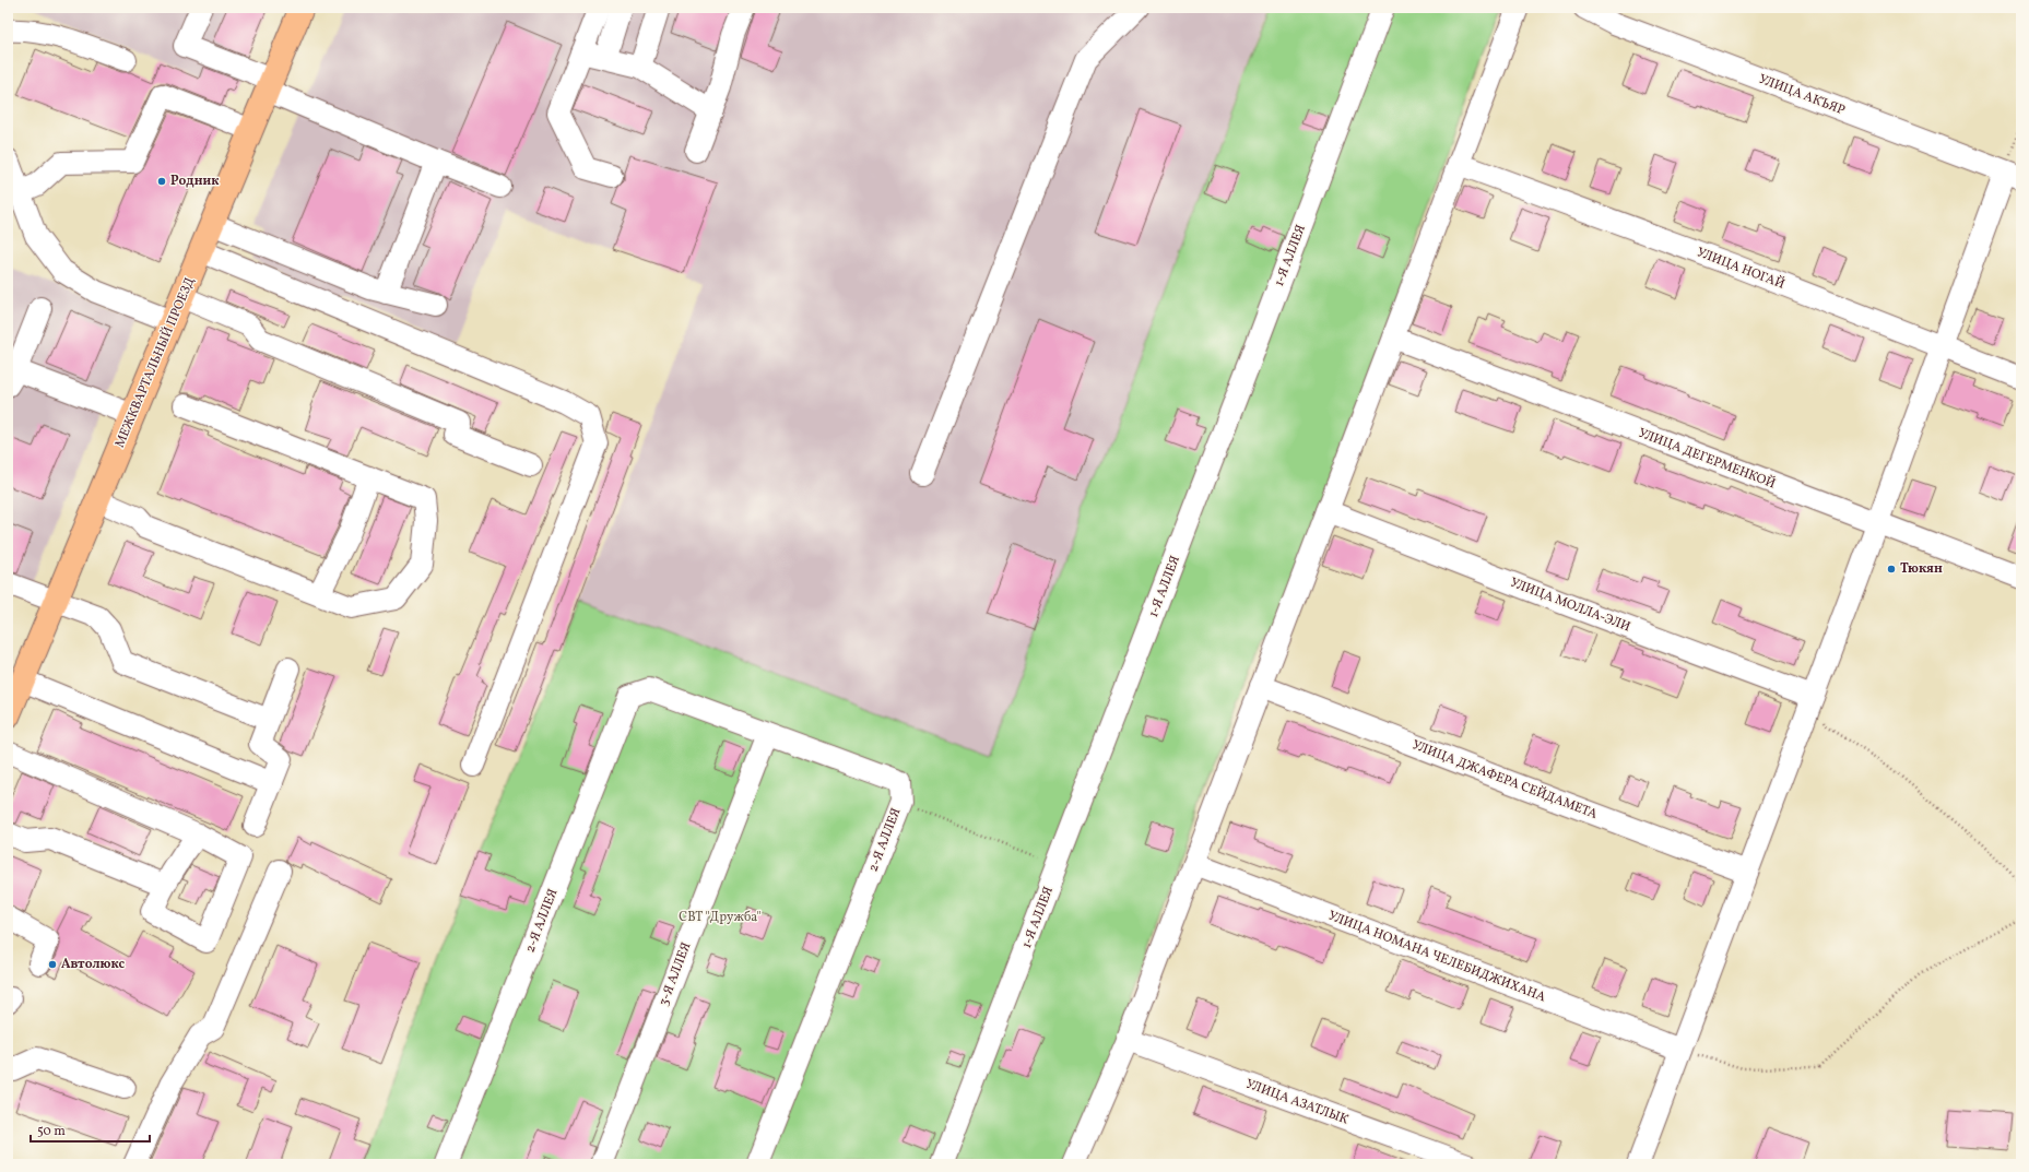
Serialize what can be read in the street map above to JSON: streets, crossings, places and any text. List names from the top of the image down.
{
  "streets": {
    "main road": ["МЕЖКВАРТАЛЬНЫЙ ПРОЕЗД"],
    "street": [
      "УЛИЦА АКЪЯР",
      "1-Я АЛЛЕЯ",
      "УЛИЦА НОГАЙ",
      "УЛИЦА ДЕГЕРМЕНКОЙ",
      "УЛИЦА МОЛЛА-ЭЛИ",
      "УЛИЦА ДЖАФЕРА СЕЙДАМЕТА",
      "2-Я АЛЛЕЯ",
      "УЛИЦА НОМАНА ЧЕЛЕБИДЖИХАНА",
      "3-Я АЛЛЕЯ",
      "УЛИЦА АЗАТЛЫК"
    ]
  },
  "crossings": [
    ["2-Я АЛЛЕЯ", "3-Я АЛЛЕЯ"]
  ],
  "parks": ["СВТ \"Дружба\""],
  "places": ["Родник", "Тюкян", "Автолюкс"],
  "scale_bar": "50 m"
}
